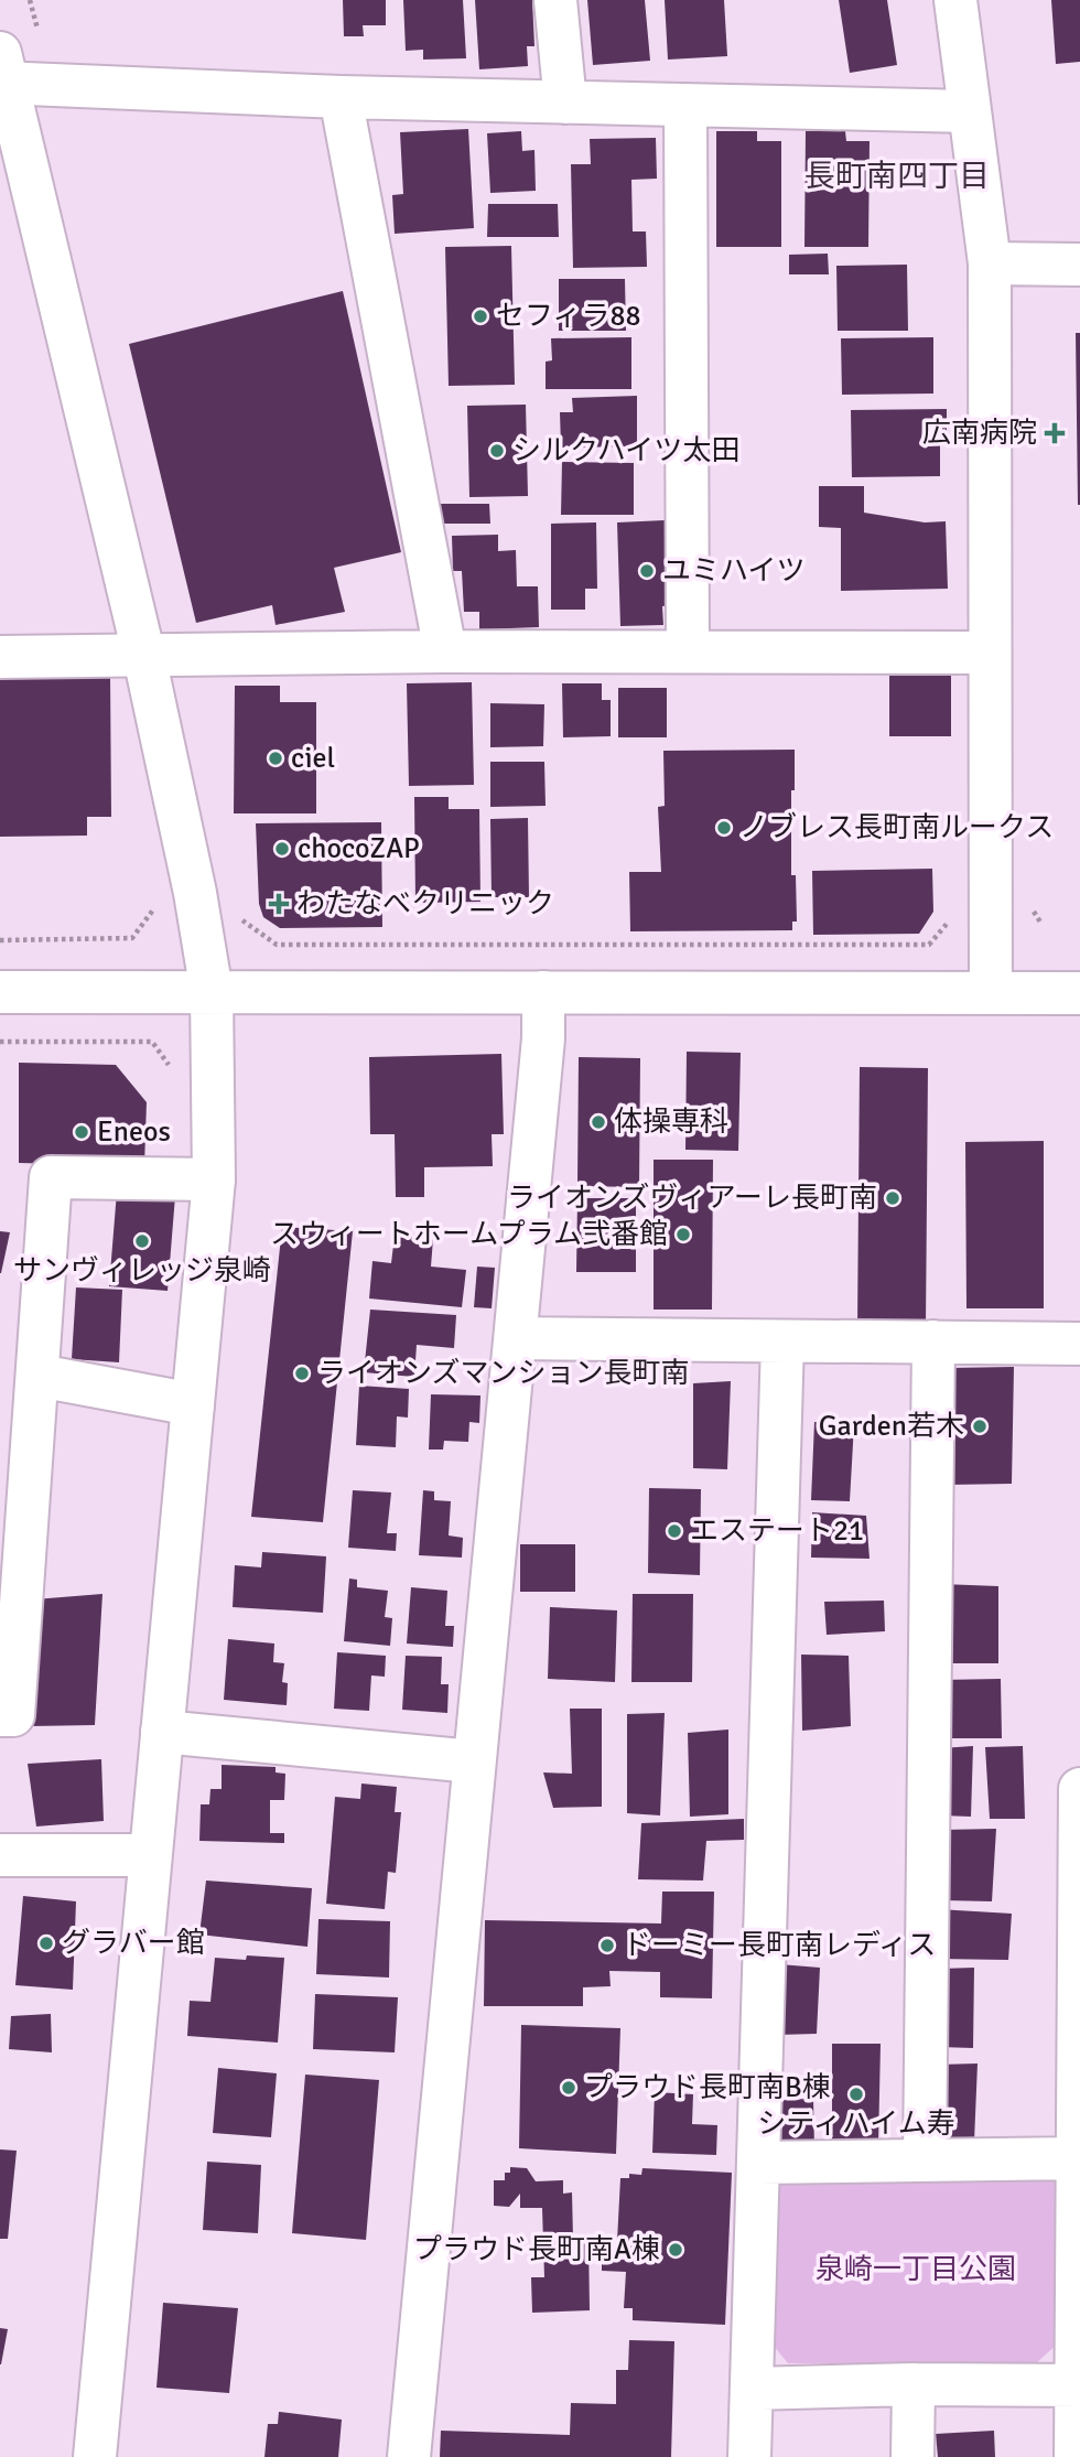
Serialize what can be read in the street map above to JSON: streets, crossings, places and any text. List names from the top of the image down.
{
  "districts": ["長町南四丁目"],
  "parks": ["泉崎一丁目公園"],
  "places": {
    "other": [
      "セフィラ88",
      "シルクハイツ太田",
      "ユミハイツ",
      "ciel",
      "ノブレス長町南ルークス",
      "chocoZAP",
      "体操専科",
      "Eneos",
      "ライオンズヴィアーレ長町南",
      "スウィートホームプラム弐番館",
      "サンヴィレッジ泉崎",
      "ライオンズマンション長町南",
      "Garden若木",
      "エステート21",
      "グラバー館",
      "ドーミー長町南レディス",
      "プラウド長町南B棟",
      "シティハイム寿",
      "プラウド長町南A棟"
    ],
    "health": ["広南病院", "わたなべクリニック"]
  }
}
